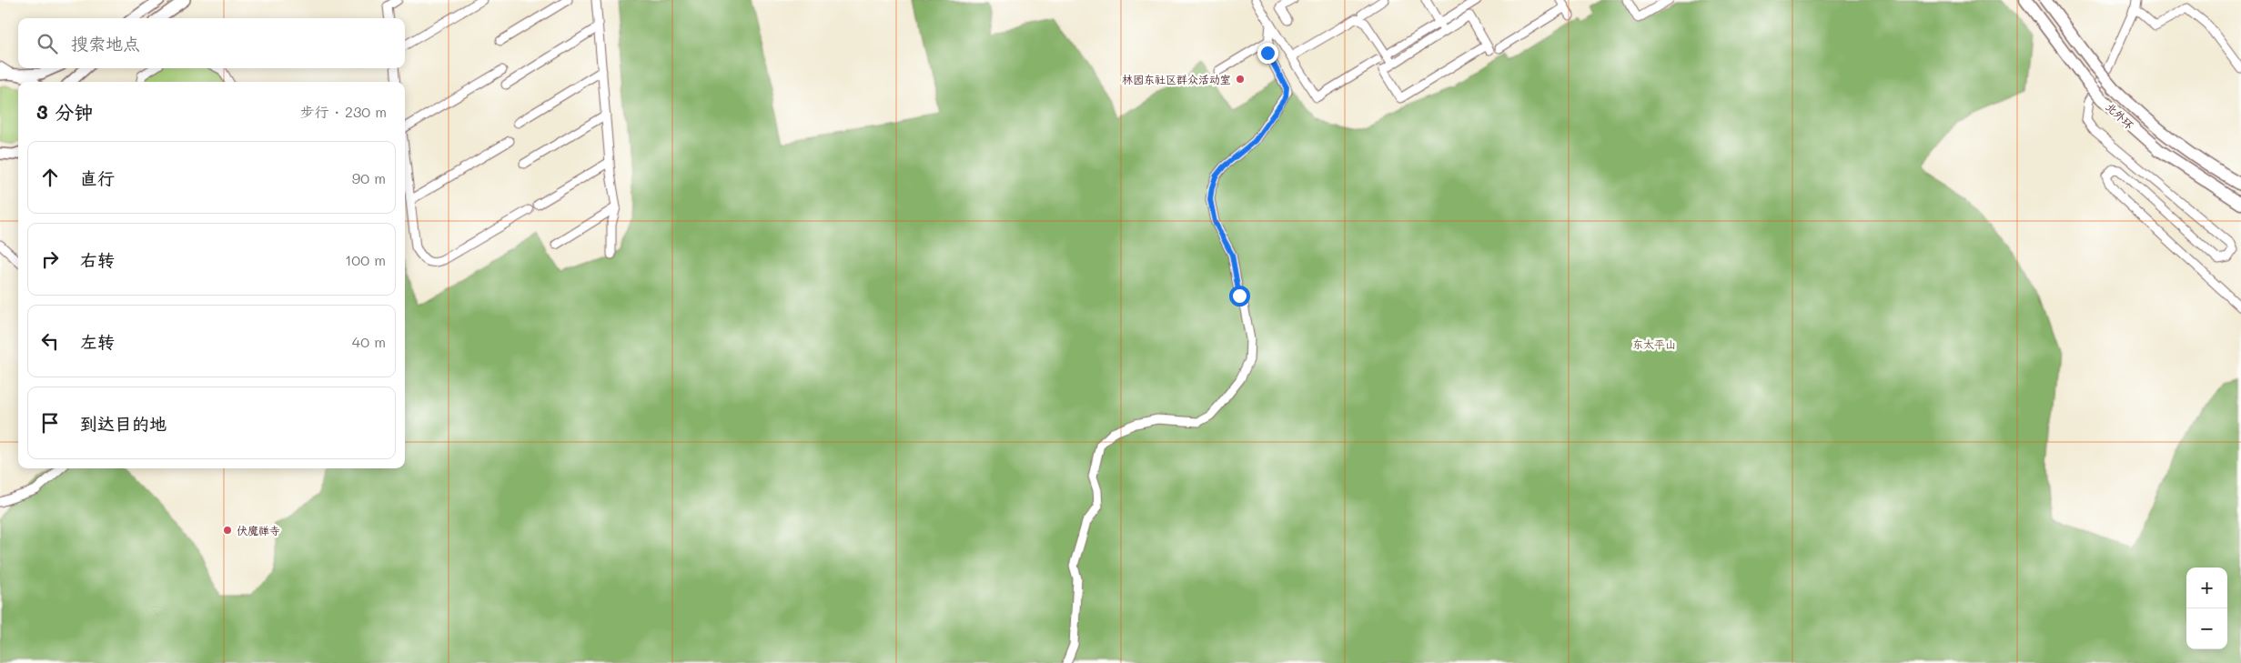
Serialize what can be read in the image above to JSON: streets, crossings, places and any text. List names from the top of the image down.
{
  "streets": {
    "highway": ["北外环"]
  },
  "parks": ["东太平山"],
  "places": ["林园东社区群众活动室", "伏魔禅寺"],
  "page": {
    "search": "搜索地点",
    "heading": ["3 分钟", "步行 · 230 m"],
    "list": [
      ["直行", "90 m"],
      ["右转", "100 m"],
      ["左转", "40 m"],
      "到达目的地"
    ],
    "map_buttons": ["+", "−"]
  }
}
